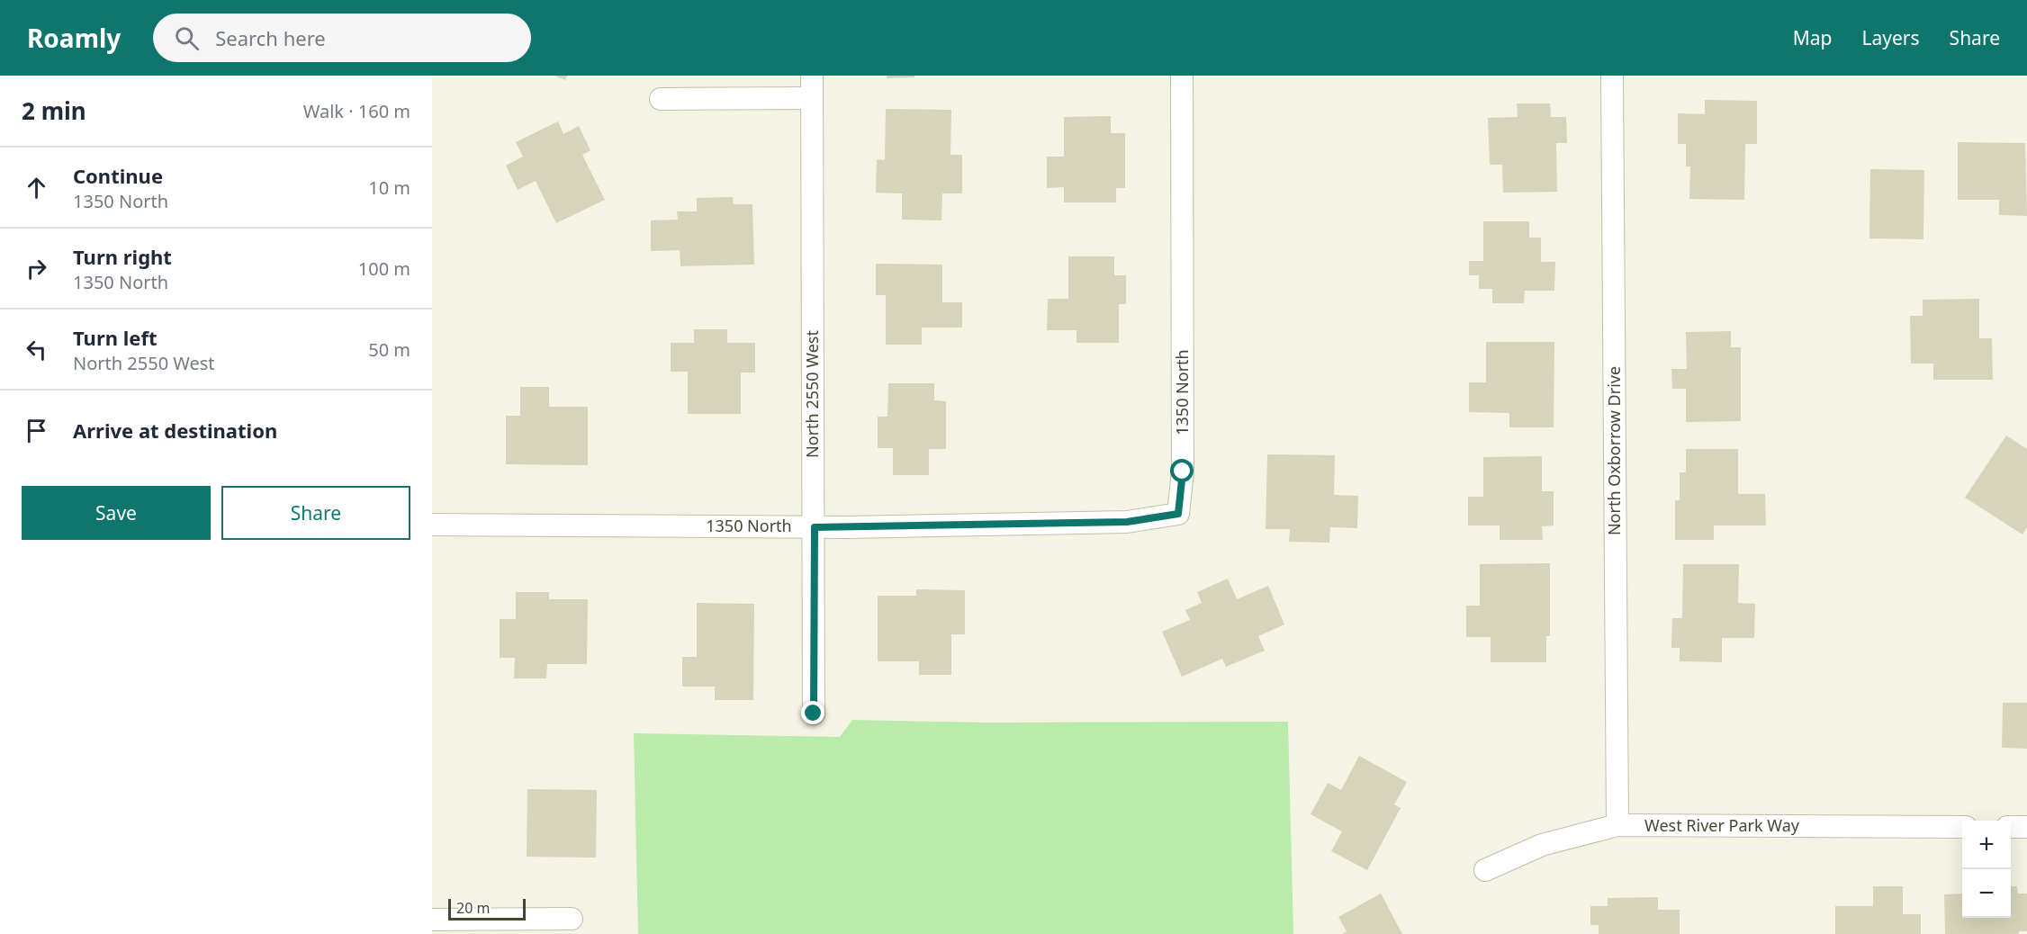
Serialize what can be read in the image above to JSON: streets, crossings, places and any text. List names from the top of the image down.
{
  "streets": {
    "street": [
      "1350 North",
      "North 2550 West",
      "North Oxborrow Drive",
      "West River Park Way"
    ]
  },
  "crossings": [
    ["1350 North", "North 2550 West"],
    ["North Oxborrow Drive", "West River Park Way"]
  ],
  "scale_bar": "20 m",
  "page": {
    "header": "Roamly",
    "search": "Search here",
    "nav": ["Map", "Layers", "Share"],
    "heading": ["2 min", "Walk · 160 m"],
    "list": [
      ["Continue", "1350 North", "10 m"],
      ["Turn right", "1350 North", "100 m"],
      ["Turn left", "North 2550 West", "50 m"],
      "Arrive at destination"
    ],
    "buttons": ["Save", "Share"],
    "map_buttons": ["+", "−"],
    "scale": "20 m"
  }
}
